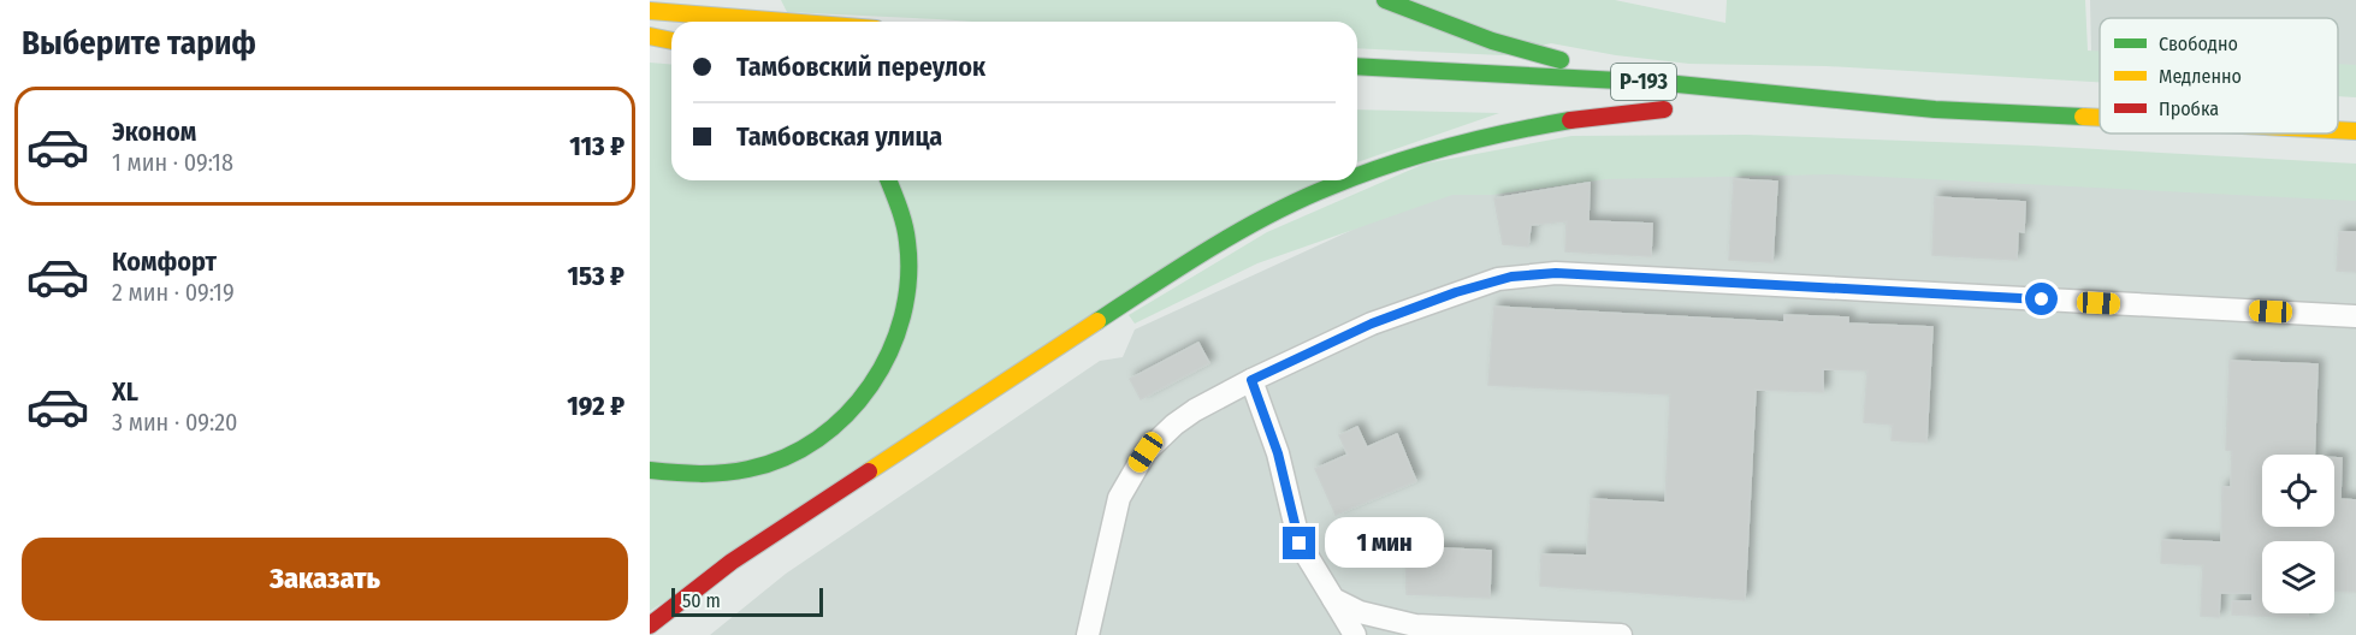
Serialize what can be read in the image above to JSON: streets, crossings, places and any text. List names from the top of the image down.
{
  "streets": {
    "main road": ["Р-193"]
  },
  "legend": ["Свободно", "Медленно", "Пробка"],
  "scale_bar": "50 m",
  "page": {
    "heading": "Выберите тариф",
    "banner": ["Тамбовский переулок", "Тамбовская улица"],
    "list": [
      {
        "name": "Эконом",
        "note": "1 мин · 09:18",
        "value": "113 ₽"
      },
      {
        "name": "Комфорт",
        "note": "2 мин · 09:19",
        "value": "153 ₽"
      },
      {
        "name": "XL",
        "note": "3 мин · 09:20",
        "value": "192 ₽"
      }
    ],
    "bubble": "1 мин",
    "buttons": "Заказать",
    "scale": "50 m"
  }
}
